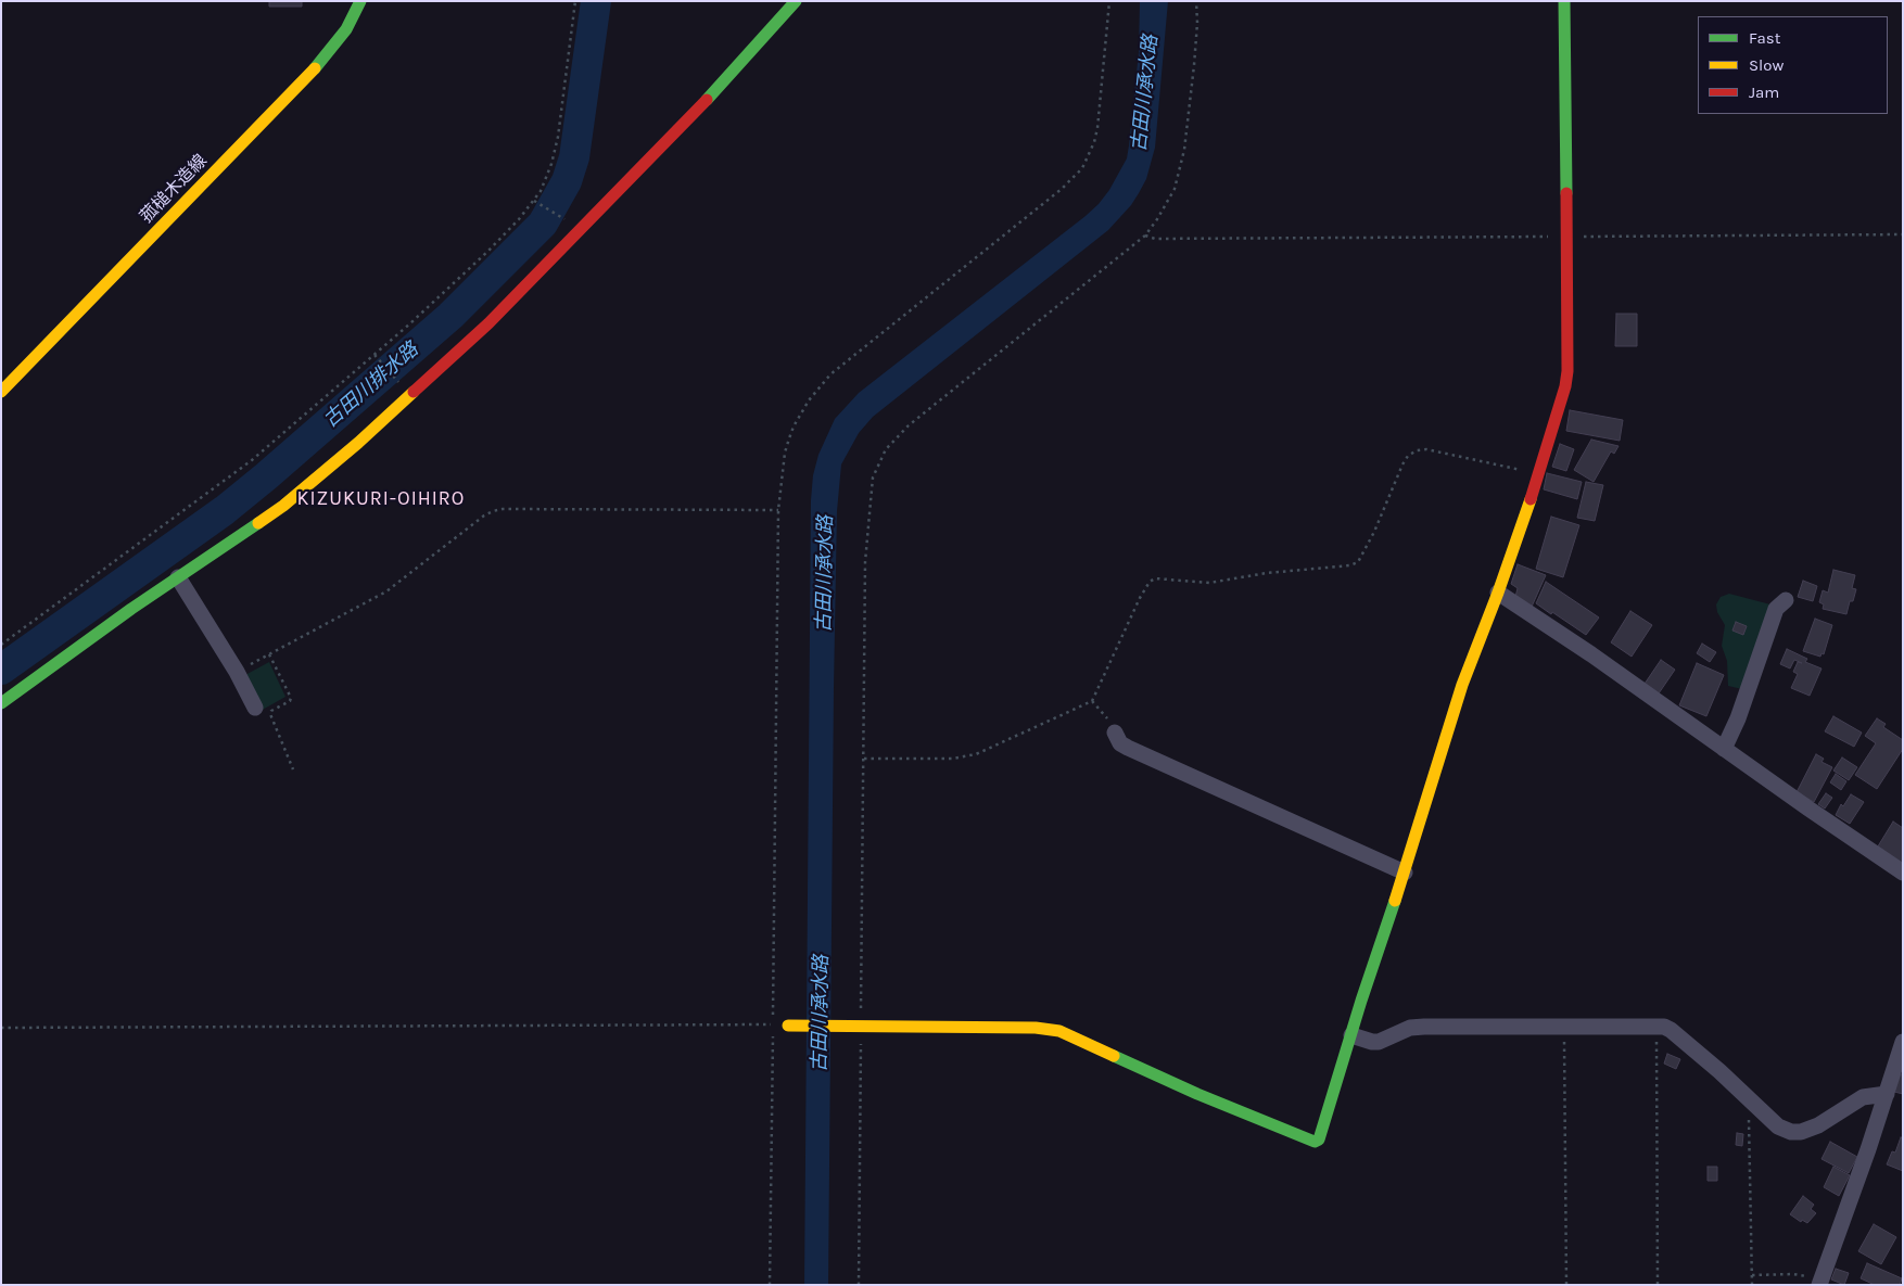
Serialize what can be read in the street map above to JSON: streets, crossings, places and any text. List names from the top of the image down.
{
  "streets": {
    "street": ["菰槌木造線"]
  },
  "districts": ["KIZUKURI-OIHIRO"],
  "water": ["古田川承水路", "古田川排水路"],
  "legend": ["Fast", "Slow", "Jam"]
}
